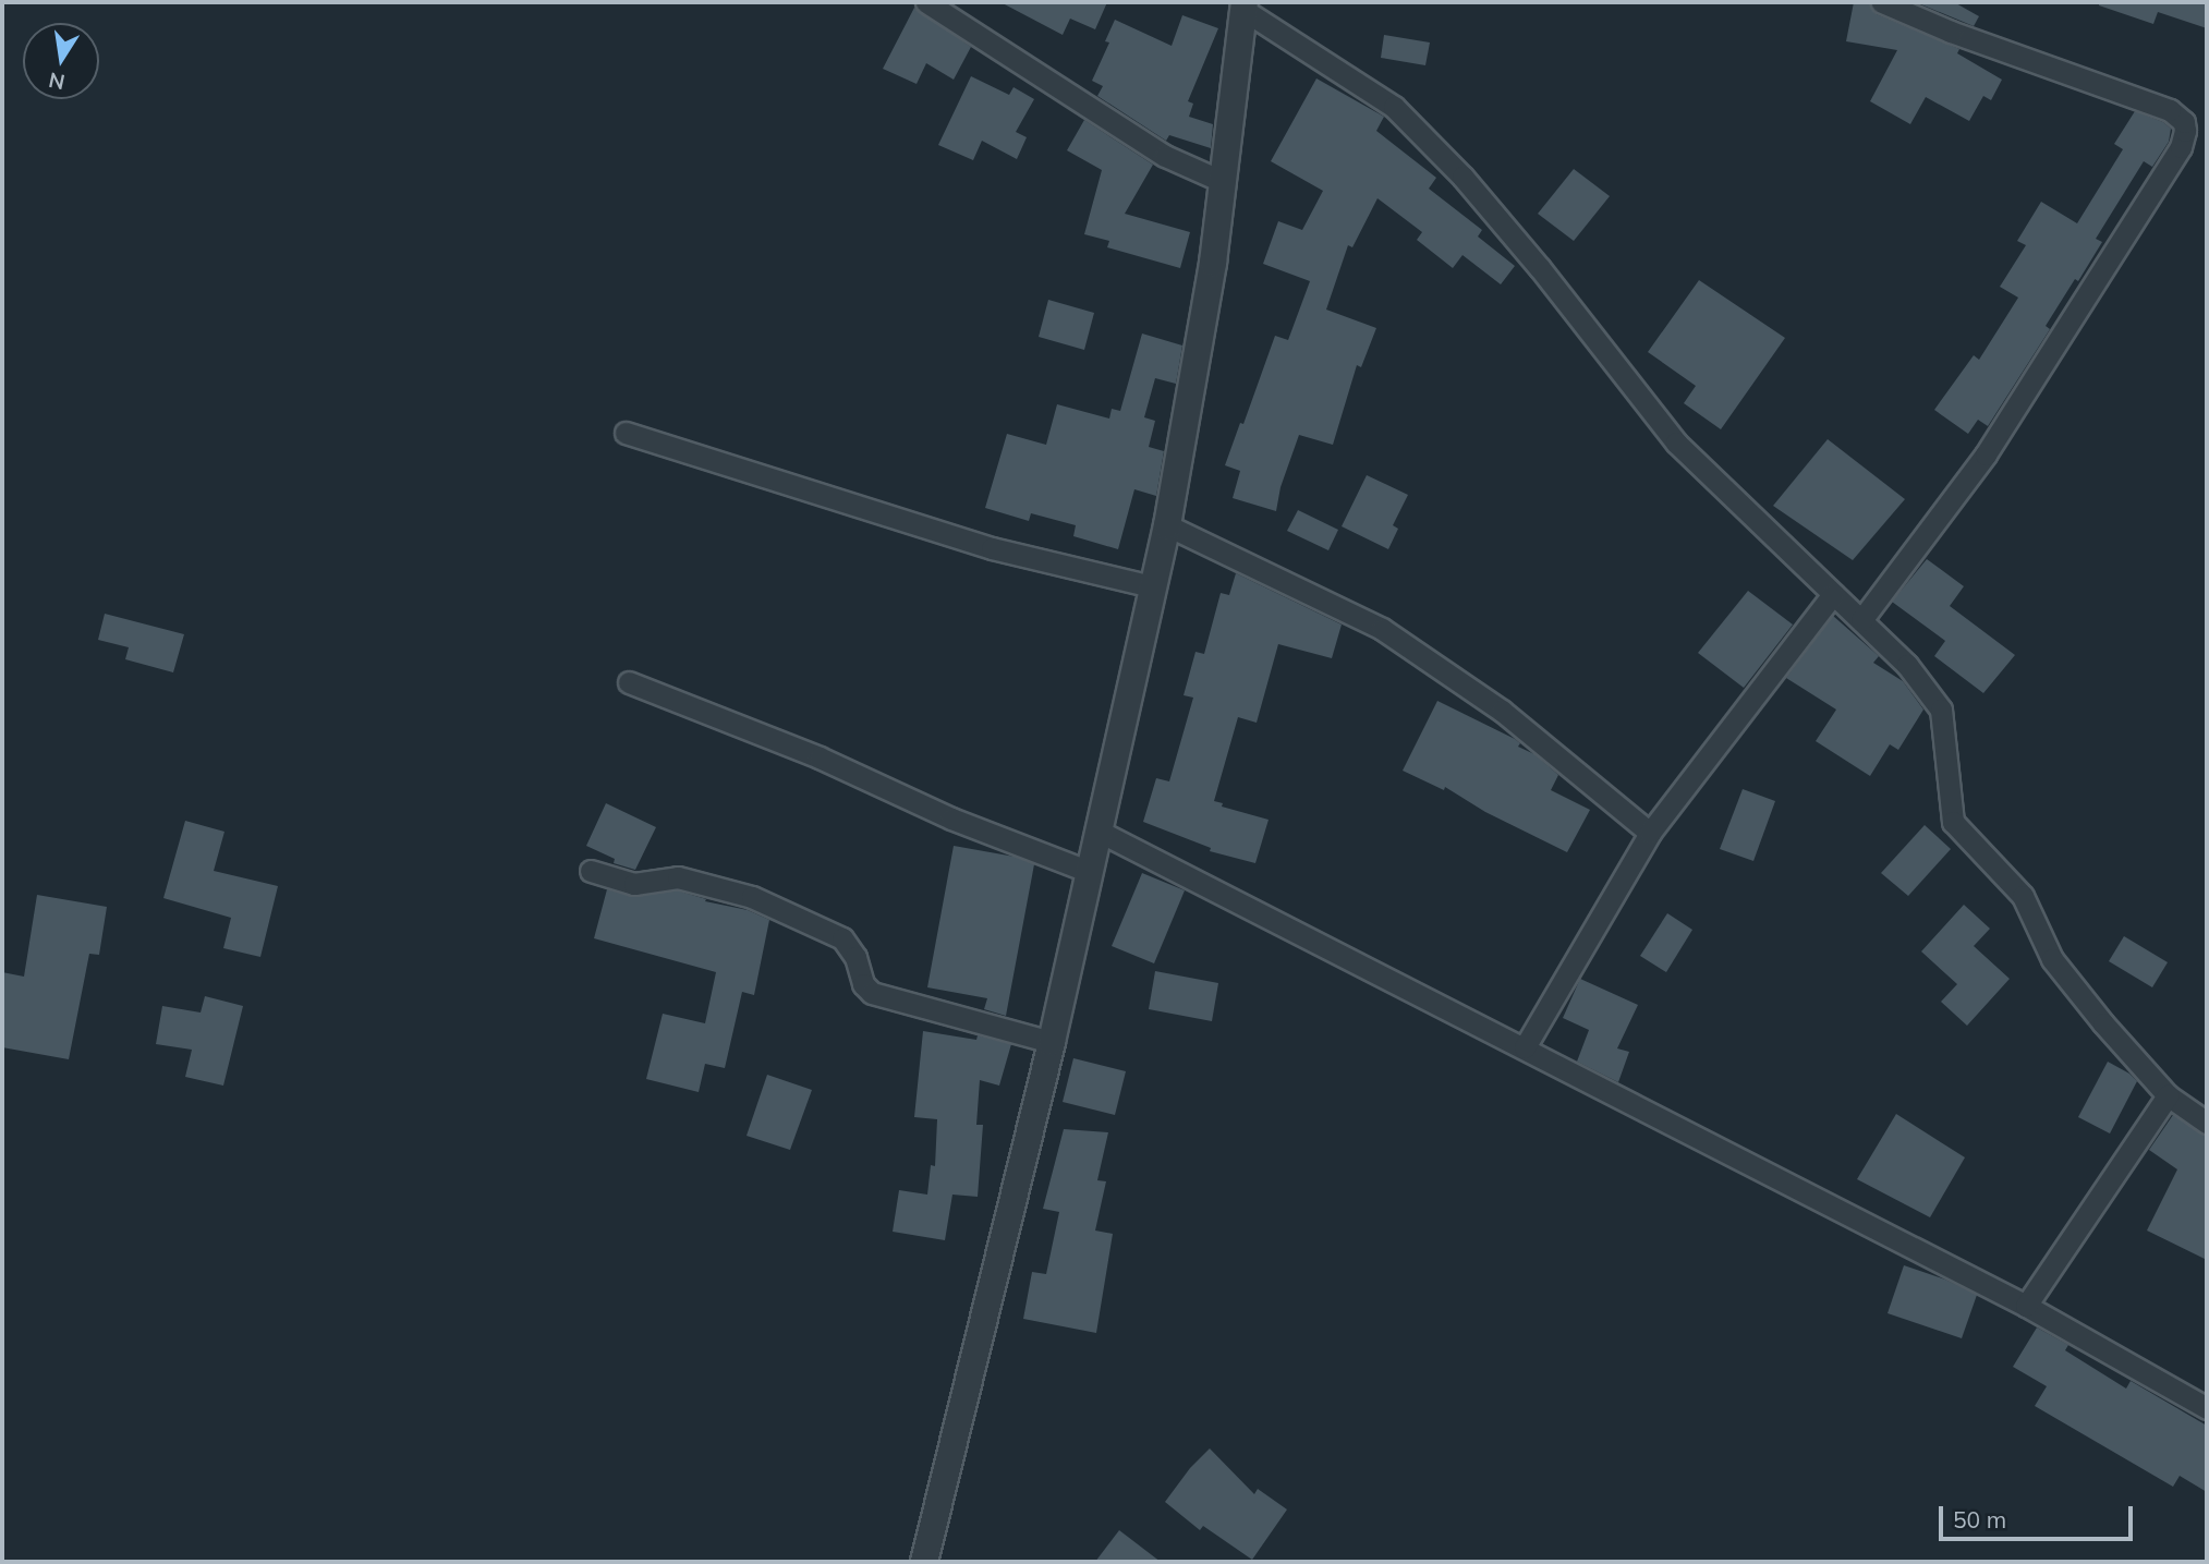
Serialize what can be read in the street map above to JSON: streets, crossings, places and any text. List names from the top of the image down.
{
  "scale_bar": "50 m",
  "north": "bottom"
}
